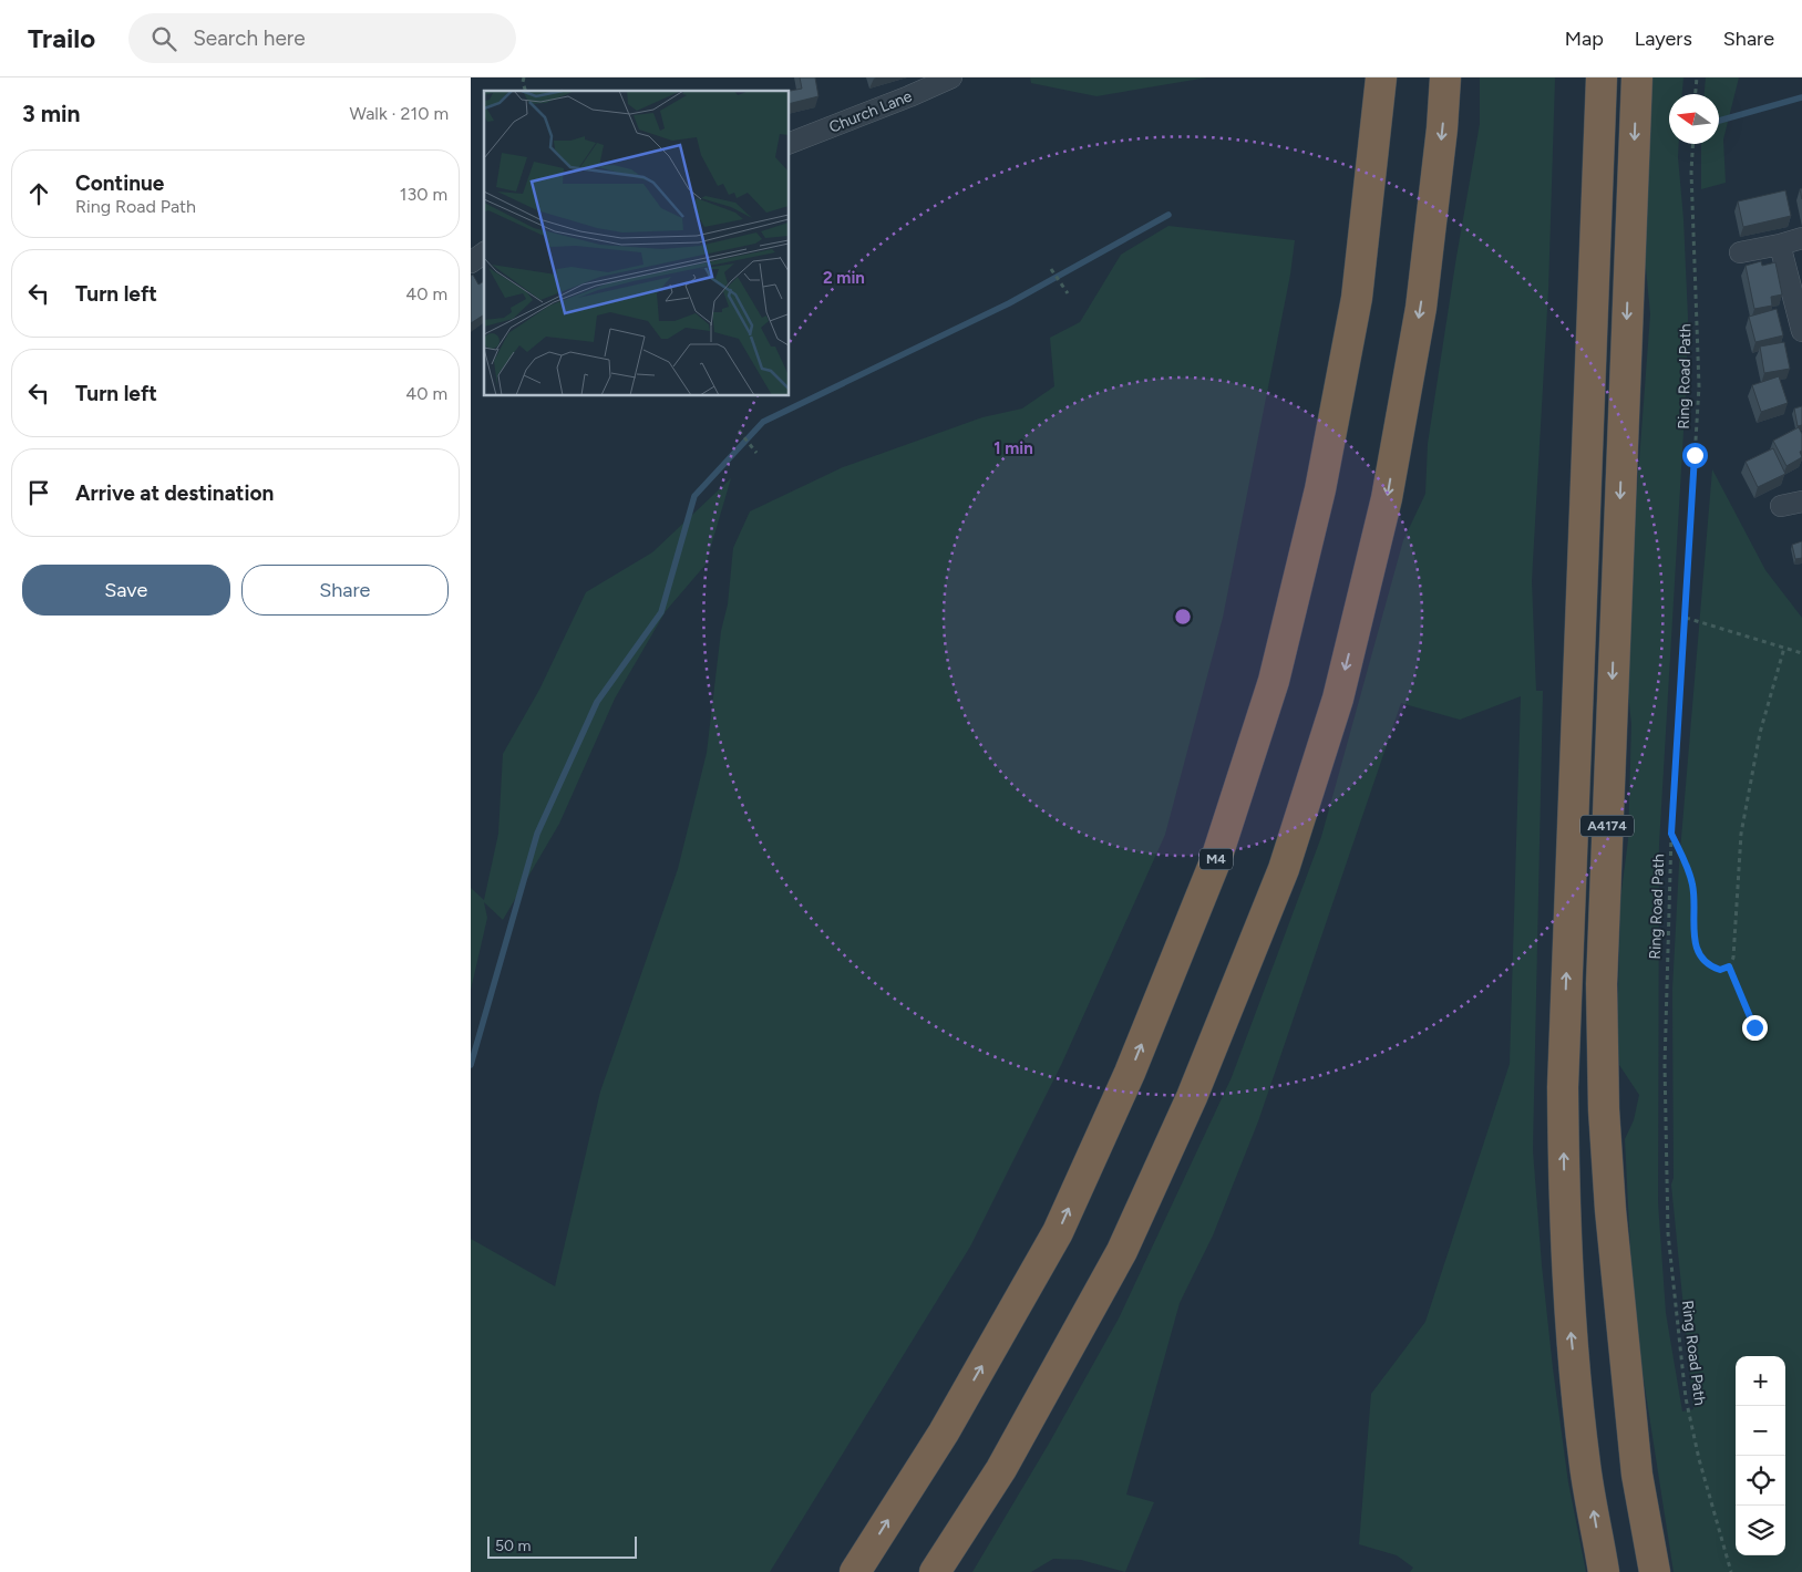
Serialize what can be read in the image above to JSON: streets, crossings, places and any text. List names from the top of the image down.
{
  "streets": {
    "highway": ["A4174", "M4"],
    "street": ["Church Lane"],
    "path": ["Ring Road Path"]
  },
  "scale_bar": "50 m",
  "north": "left",
  "page": {
    "header": "Trailo",
    "search": "Search here",
    "nav": ["Map", "Layers", "Share"],
    "heading": ["3 min", "Walk · 210 m"],
    "list": [
      ["Continue", "Ring Road Path", "130 m"],
      ["Turn left", "40 m"],
      ["Turn left", "40 m"],
      "Arrive at destination"
    ],
    "buttons": ["Save", "Share"],
    "map_buttons": ["+", "−"],
    "scale": "50 m"
  },
  "rings": ["2 min", "1 min"]
}
